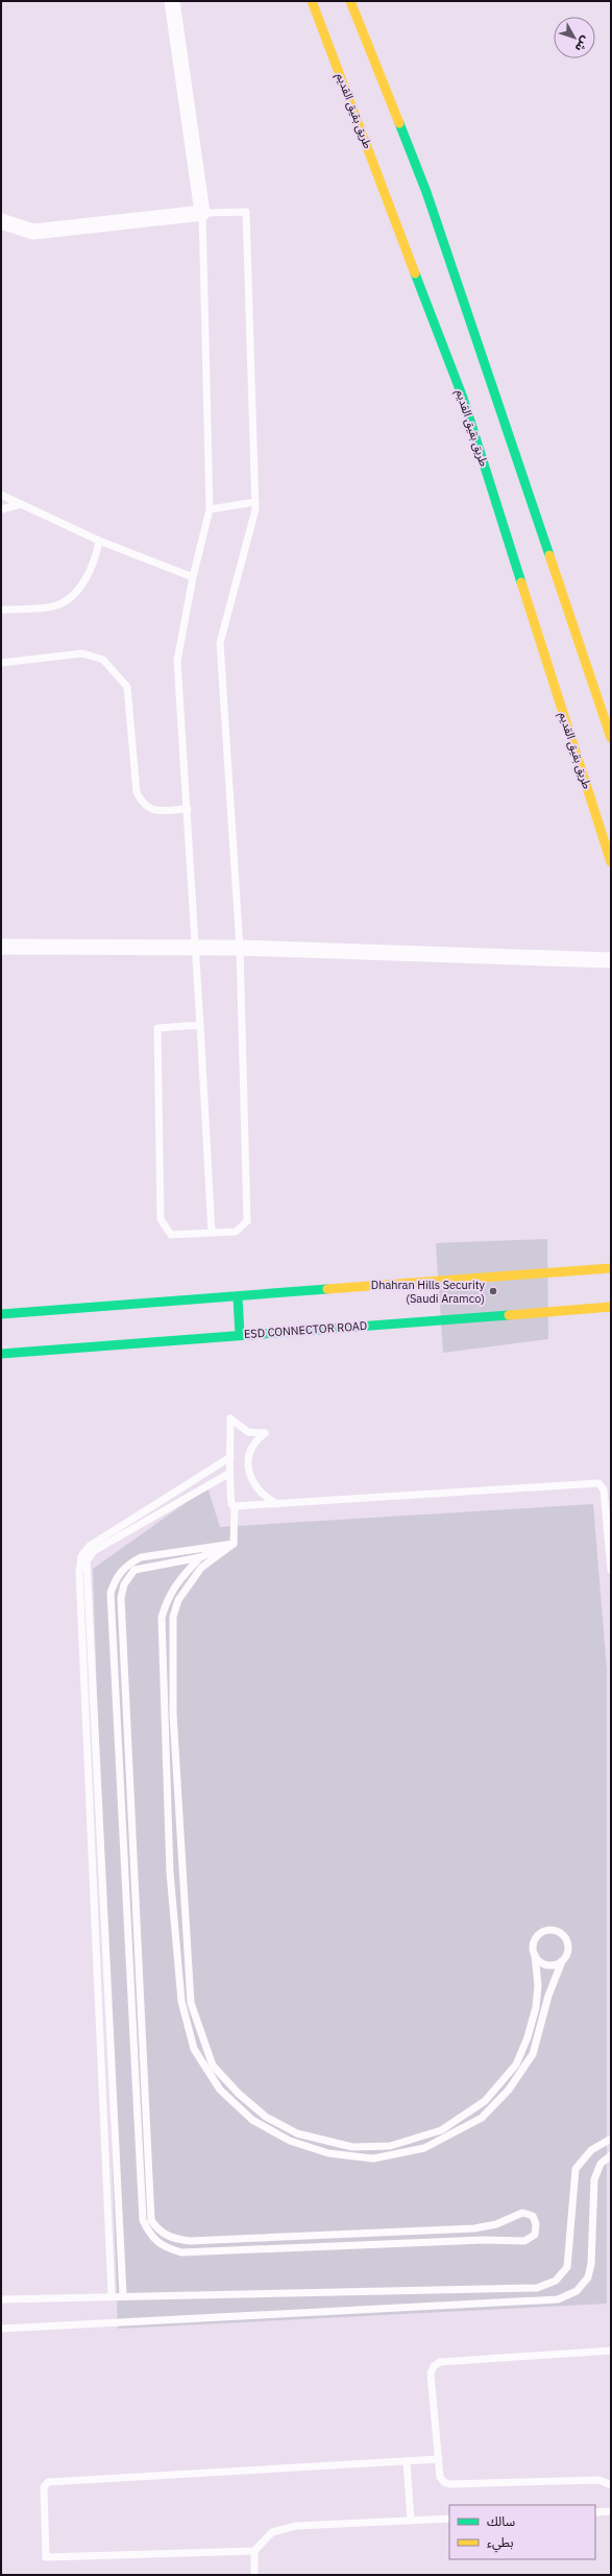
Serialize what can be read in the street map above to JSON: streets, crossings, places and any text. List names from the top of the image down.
{
  "streets": {
    "main road": ["طريق بقيق القديم", "ESD CONNECTOR ROAD"]
  },
  "places": ["Dhahran Hills Security (Saudi Aramco)"],
  "legend": ["سالك", "بطيء"],
  "north": "bottom right"
}
